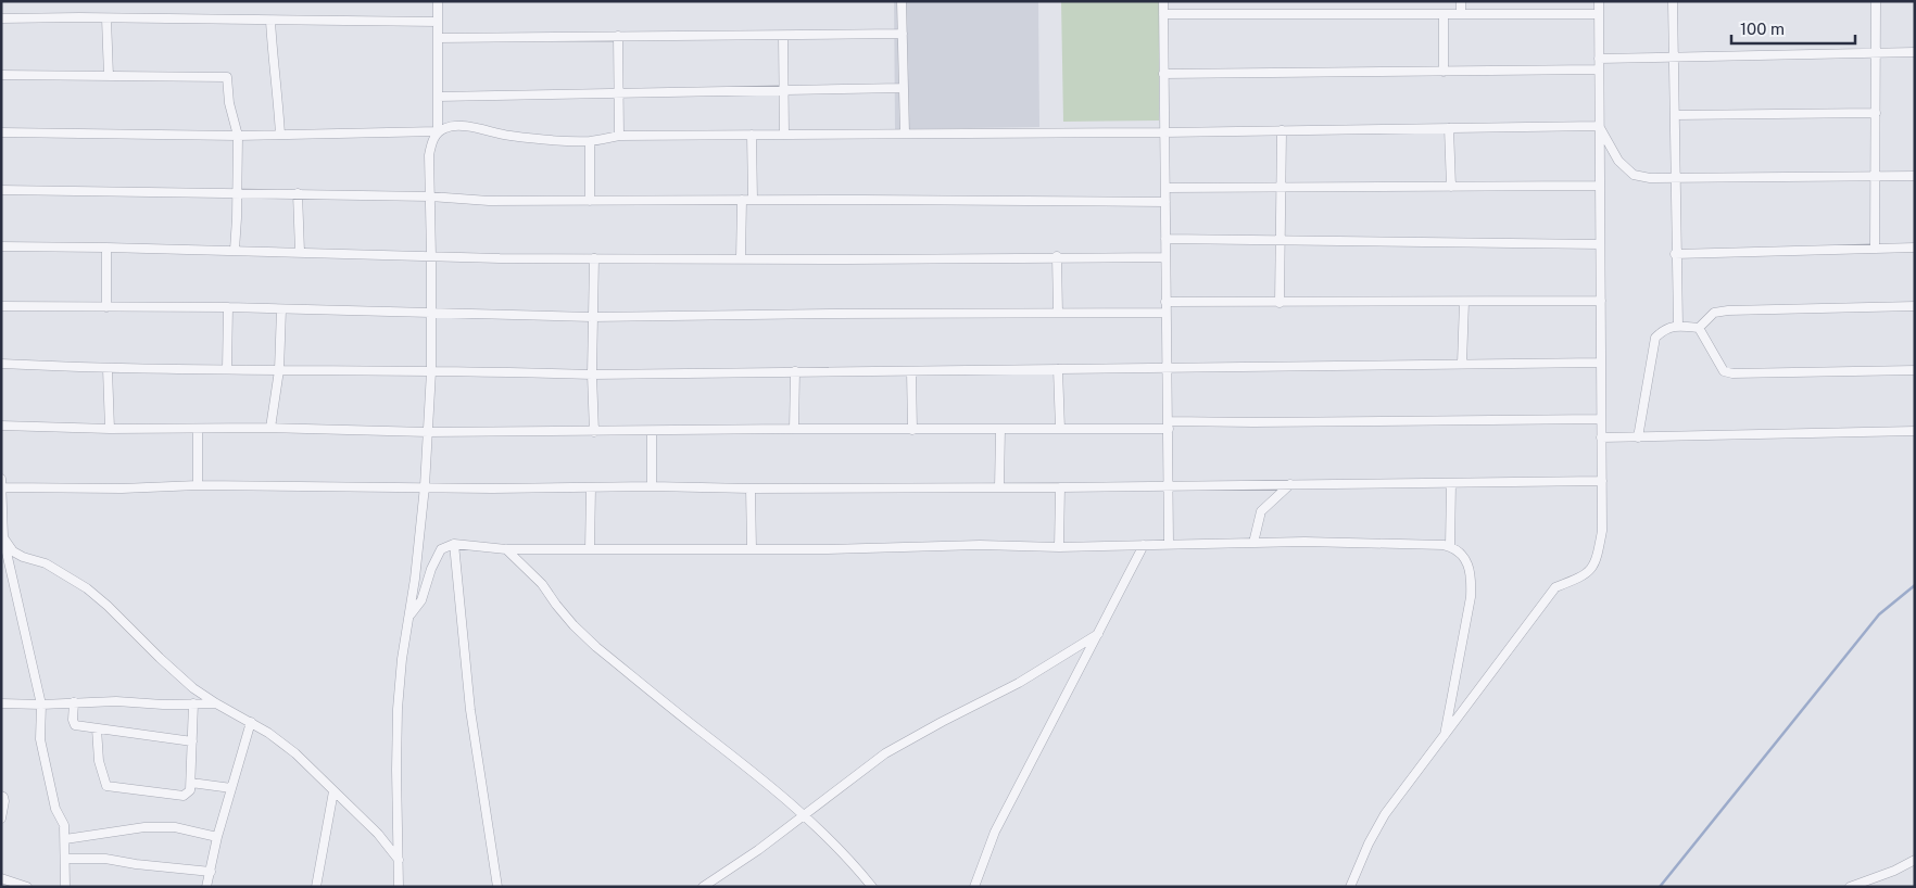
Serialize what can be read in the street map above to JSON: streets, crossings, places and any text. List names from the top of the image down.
{
  "scale_bar": "100 m"
}
